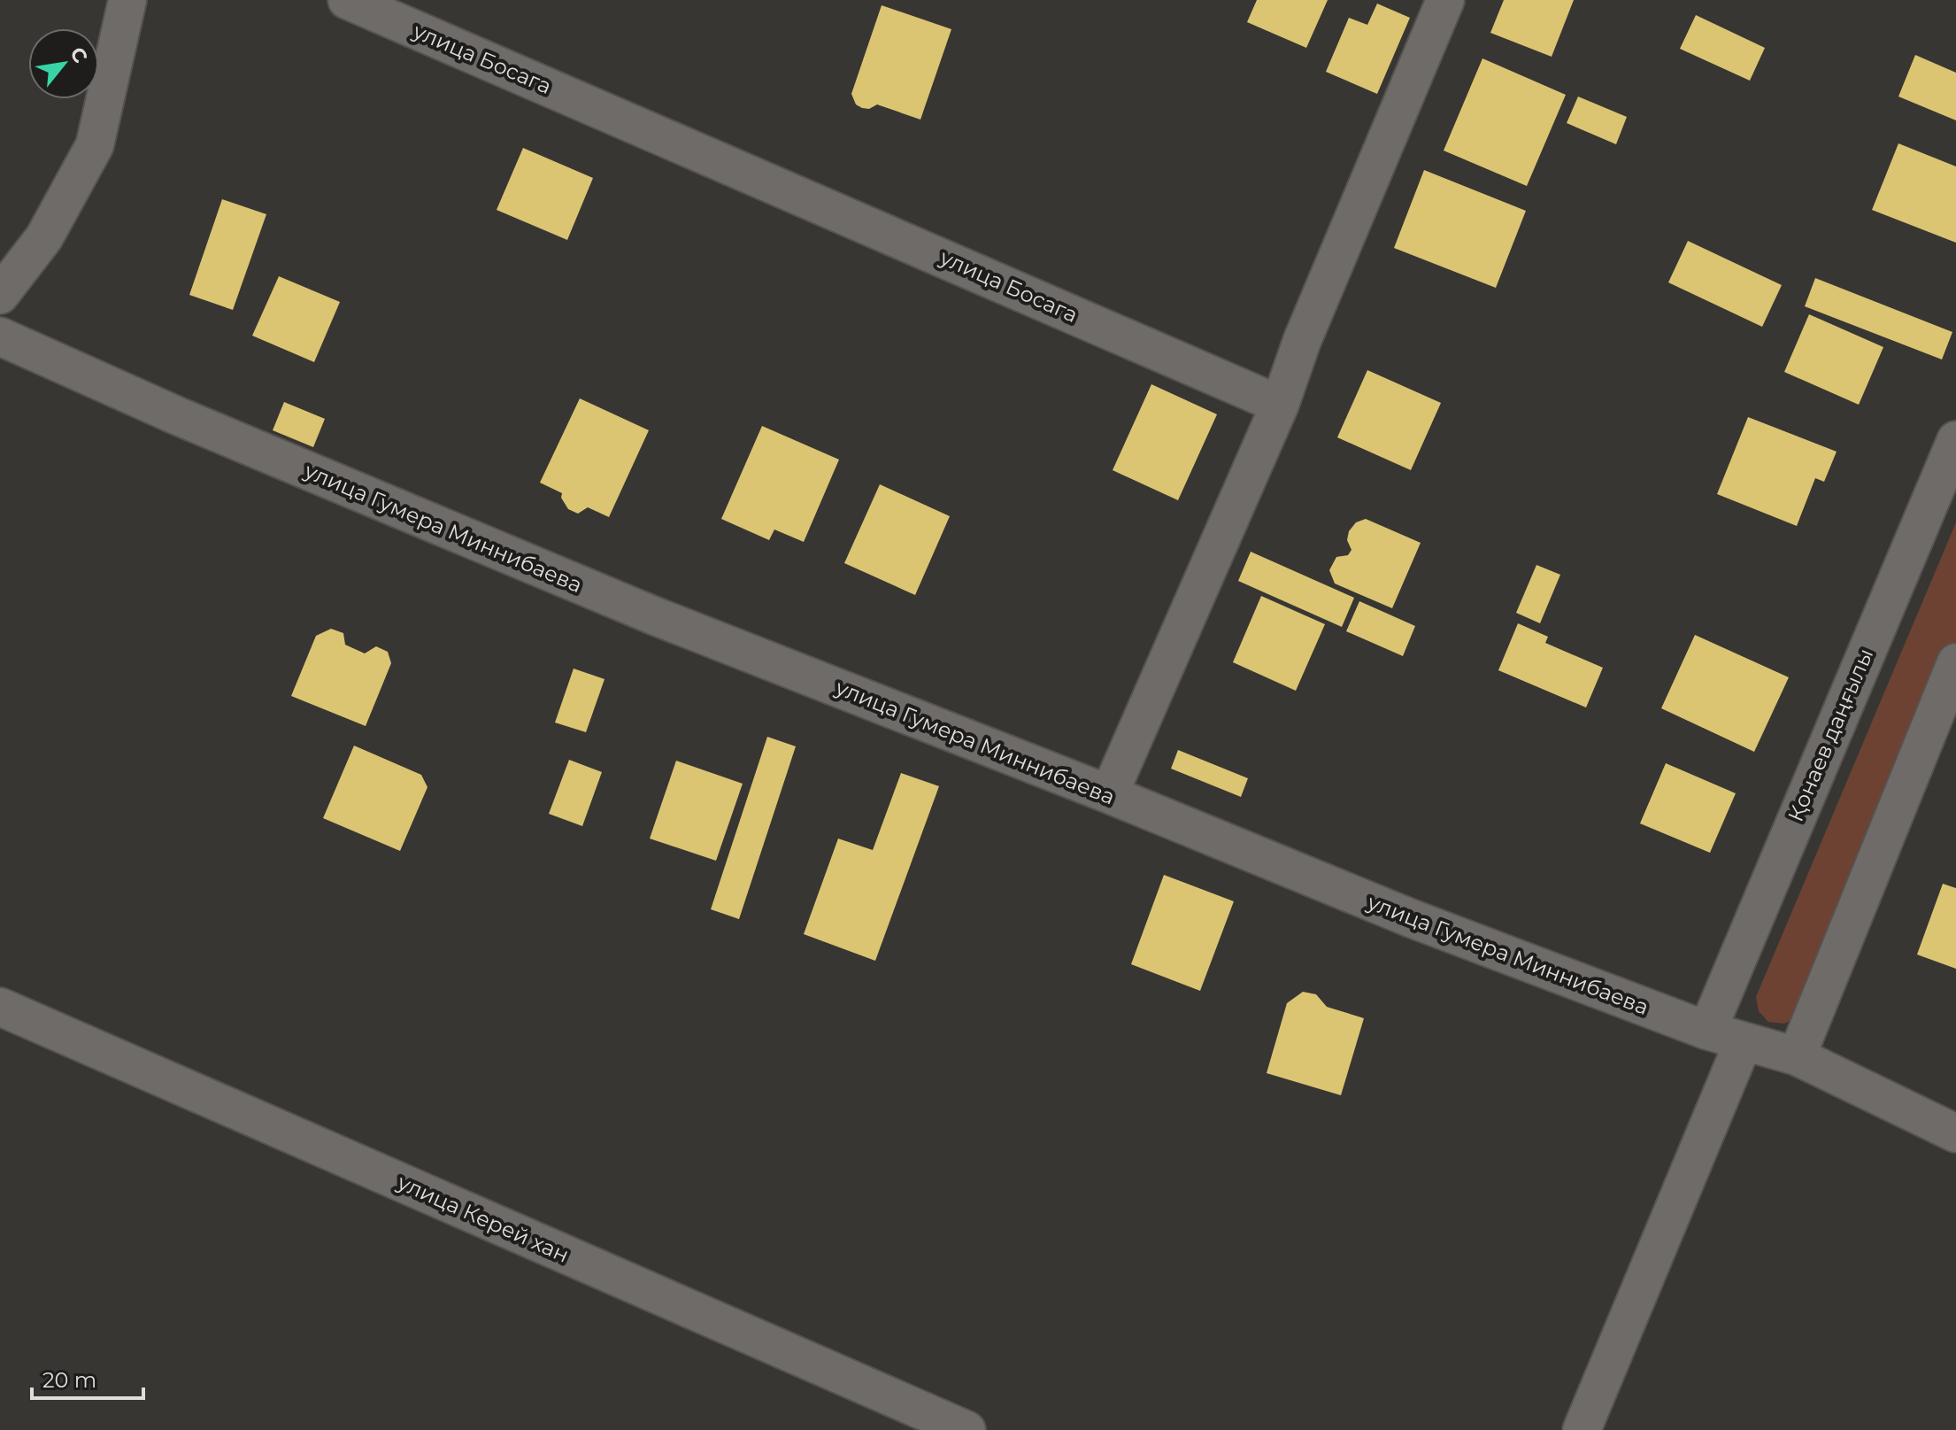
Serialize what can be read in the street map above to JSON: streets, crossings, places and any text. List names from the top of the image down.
{
  "streets": {
    "street": [
      "улица Босага",
      "улица Гумера Миннибаева",
      "Қонаев даңғылы",
      "улица Керей хан"
    ]
  },
  "crossings": [
    ["улица Гумера Миннибаева", "Қонаев даңғылы"]
  ],
  "scale_bar": "20 m",
  "north": "top right"
}
